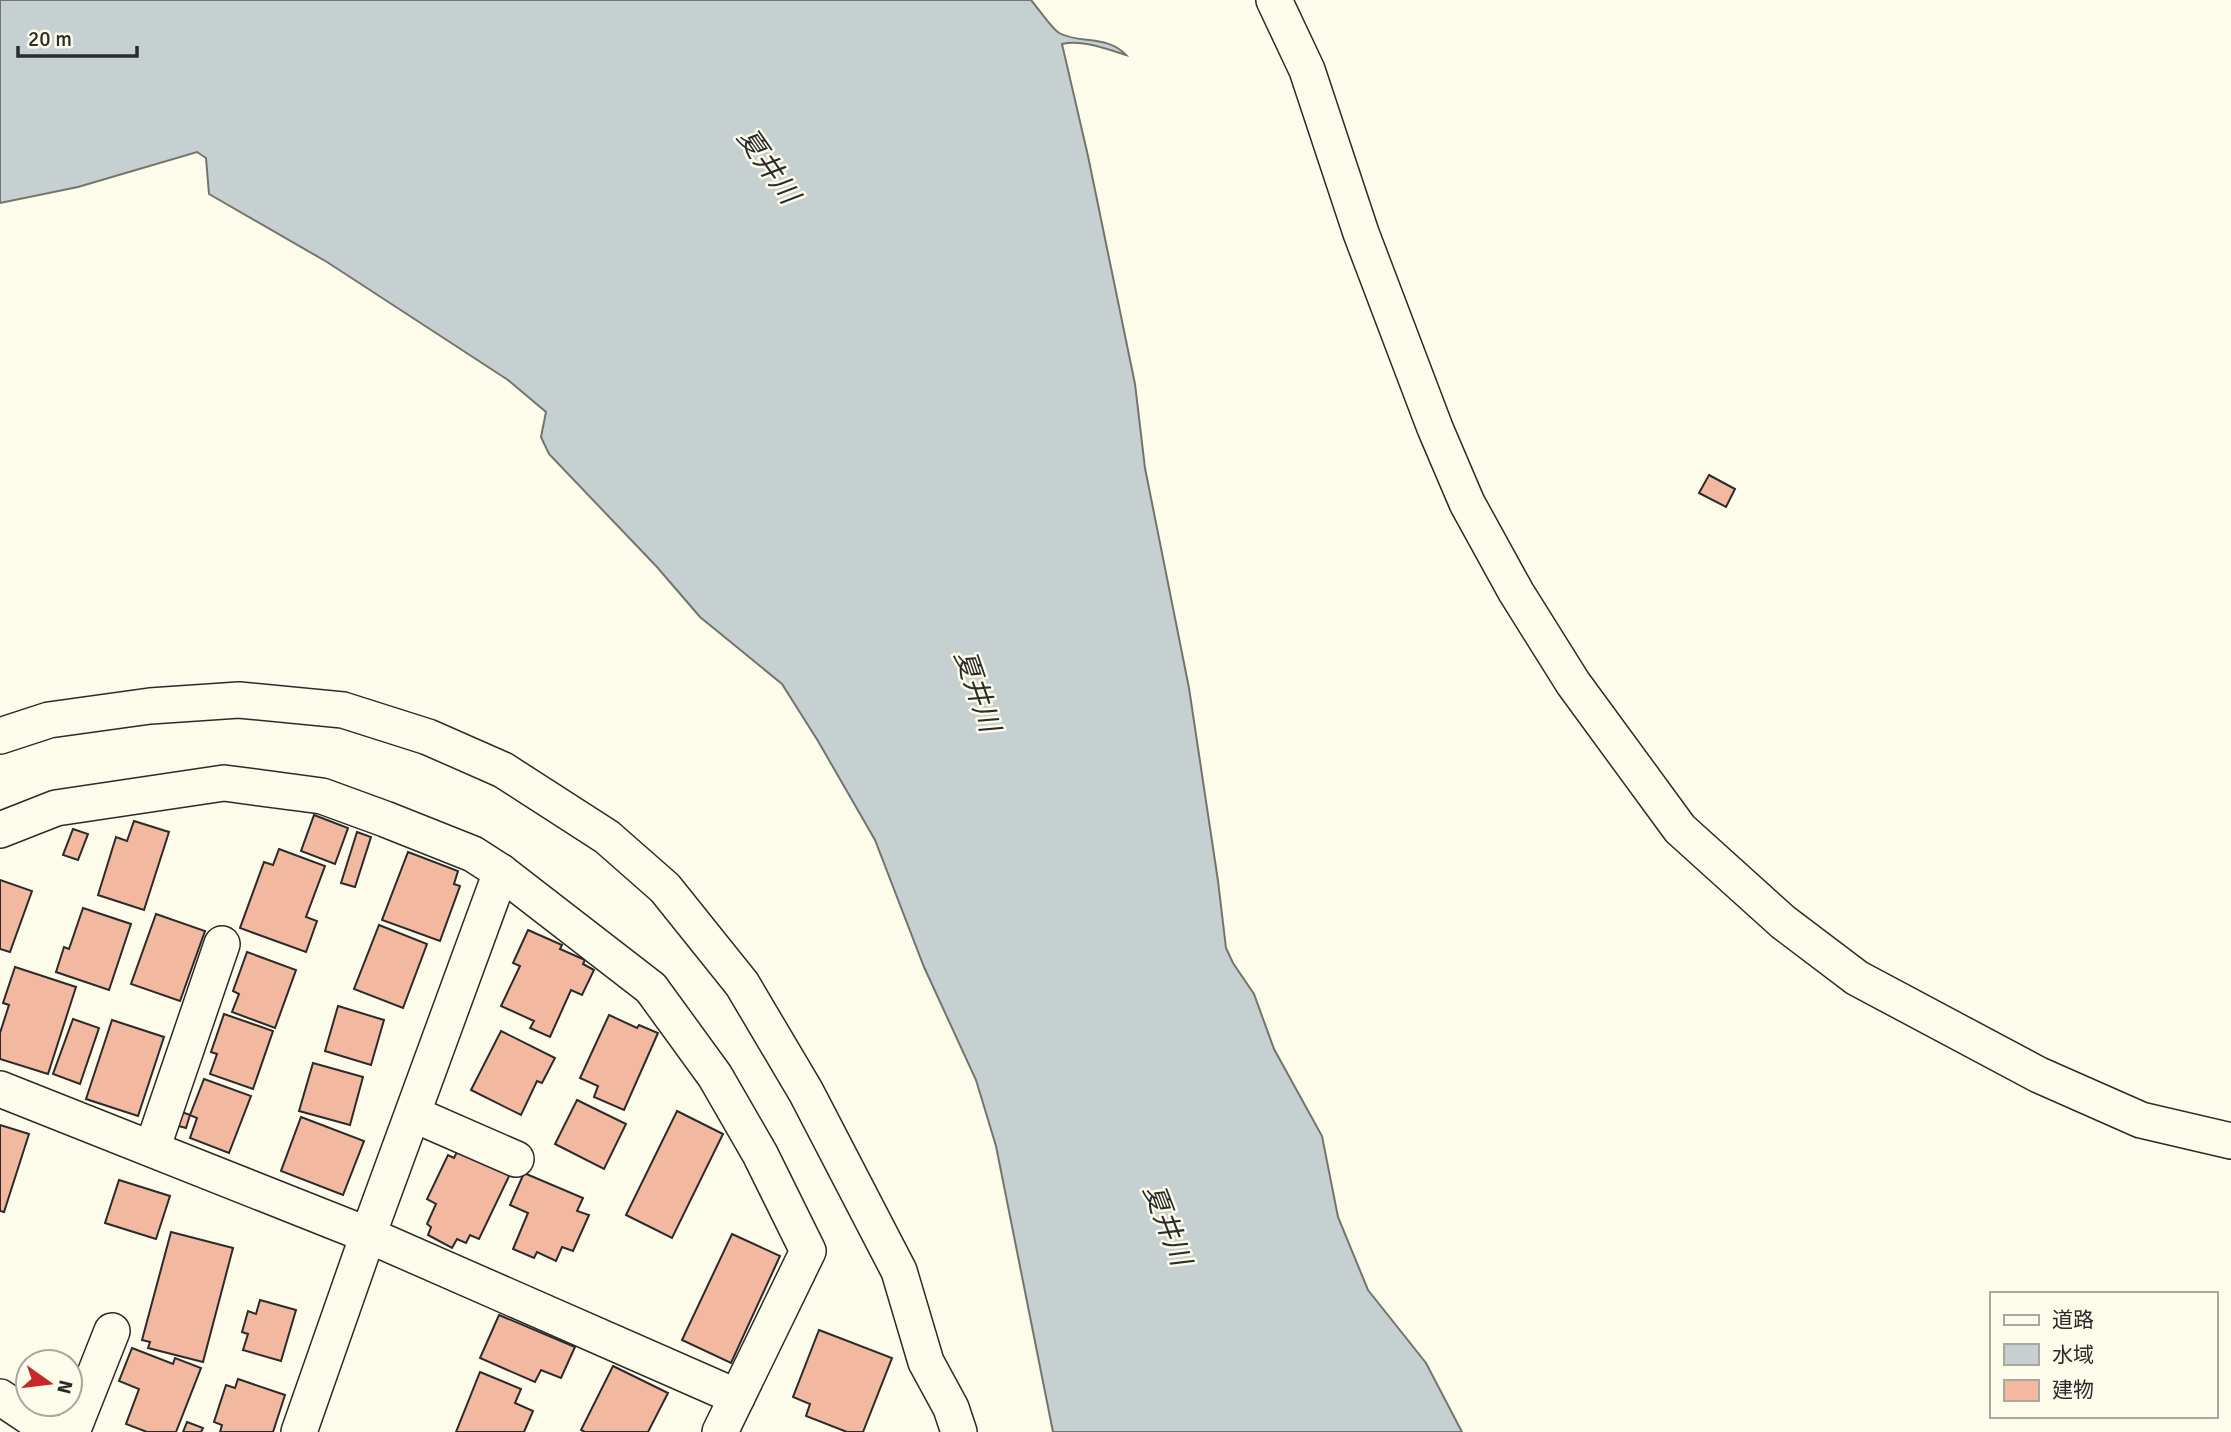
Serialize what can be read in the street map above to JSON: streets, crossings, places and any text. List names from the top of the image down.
{
  "water": ["夏井川"],
  "legend": ["道路", "水域", "建物"],
  "scale_bar": "20 m",
  "north": "right"
}
